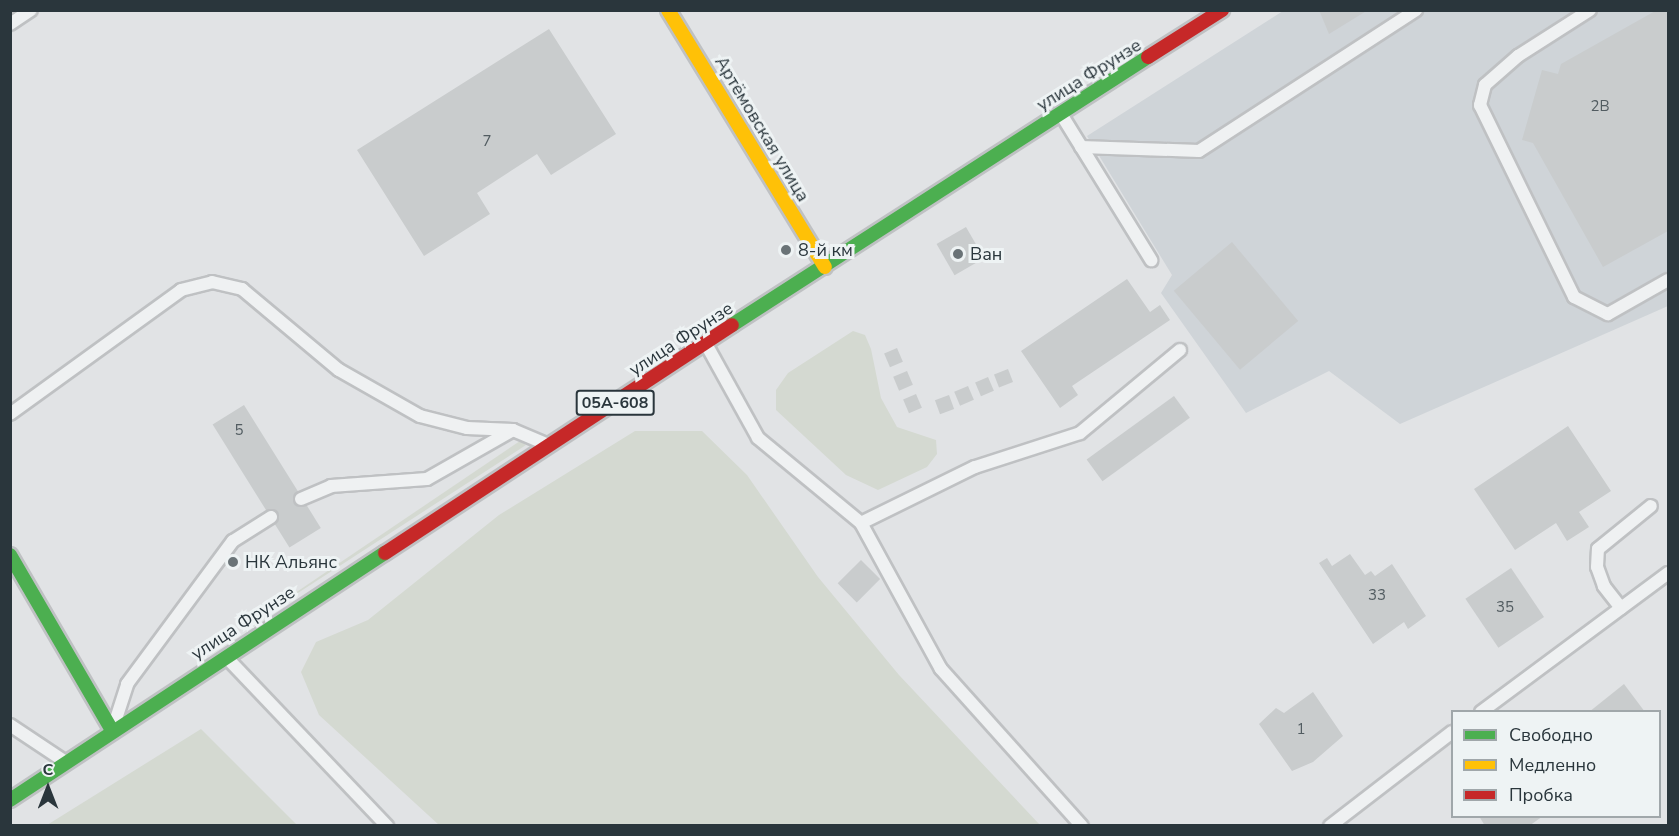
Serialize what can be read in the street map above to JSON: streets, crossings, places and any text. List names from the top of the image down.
{
  "streets": {
    "main road": ["улица Фрунзе", "Артёмовская улица", "05А-608"]
  },
  "crossings": [
    ["улица Фрунзе", "Артёмовская улица"]
  ],
  "places": ["8-й км", "Ван", "НК Альянс"],
  "house_numbers": [
    "2В",
    "7",
    "5",
    "33",
    "35",
    "1"
  ],
  "legend": ["Свободно", "Медленно", "Пробка"],
  "north": "top"
}
